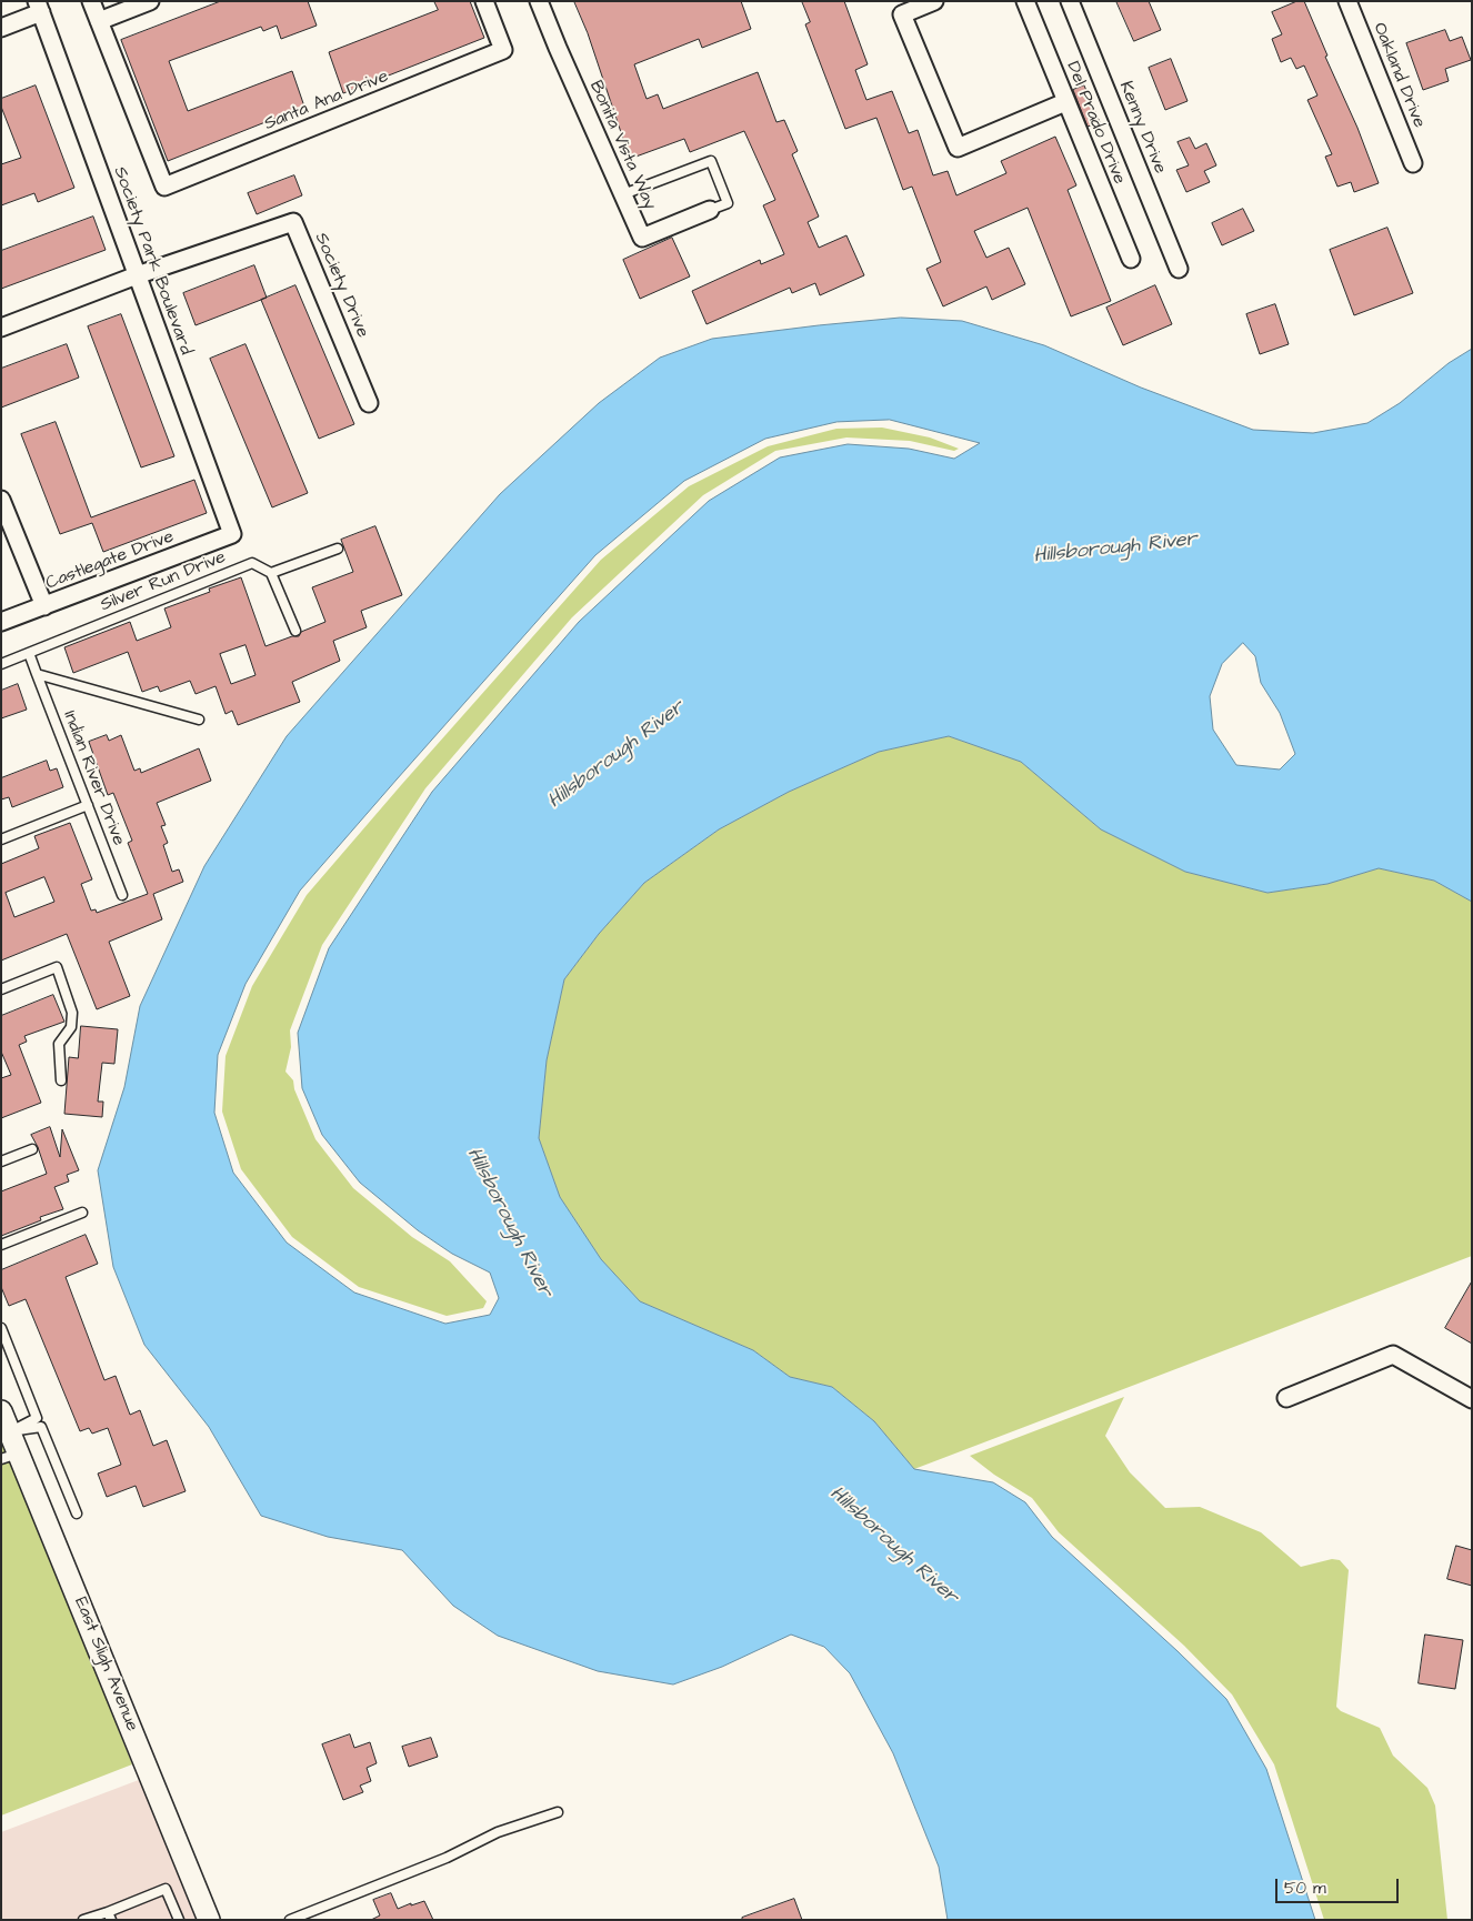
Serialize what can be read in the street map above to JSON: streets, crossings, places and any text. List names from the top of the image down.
{
  "streets": {
    "street": [
      "Oakland Drive",
      "Santa Ana Drive",
      "Del Prado Drive",
      "Kenny Drive",
      "Bonita Vista Way",
      "Society Park Boulevard",
      "Society Drive",
      "Castlegate Drive",
      "East Sligh Avenue"
    ],
    "lane": ["Silver Run Drive", "Indian River Drive"]
  },
  "crossings": [
    ["Society Park Boulevard", "Society Drive"],
    ["Society Park Boulevard", "Castlegate Drive"],
    ["Silver Run Drive", "Indian River Drive"]
  ],
  "water": ["Hillsborough River"],
  "scale_bar": "50 m"
}
